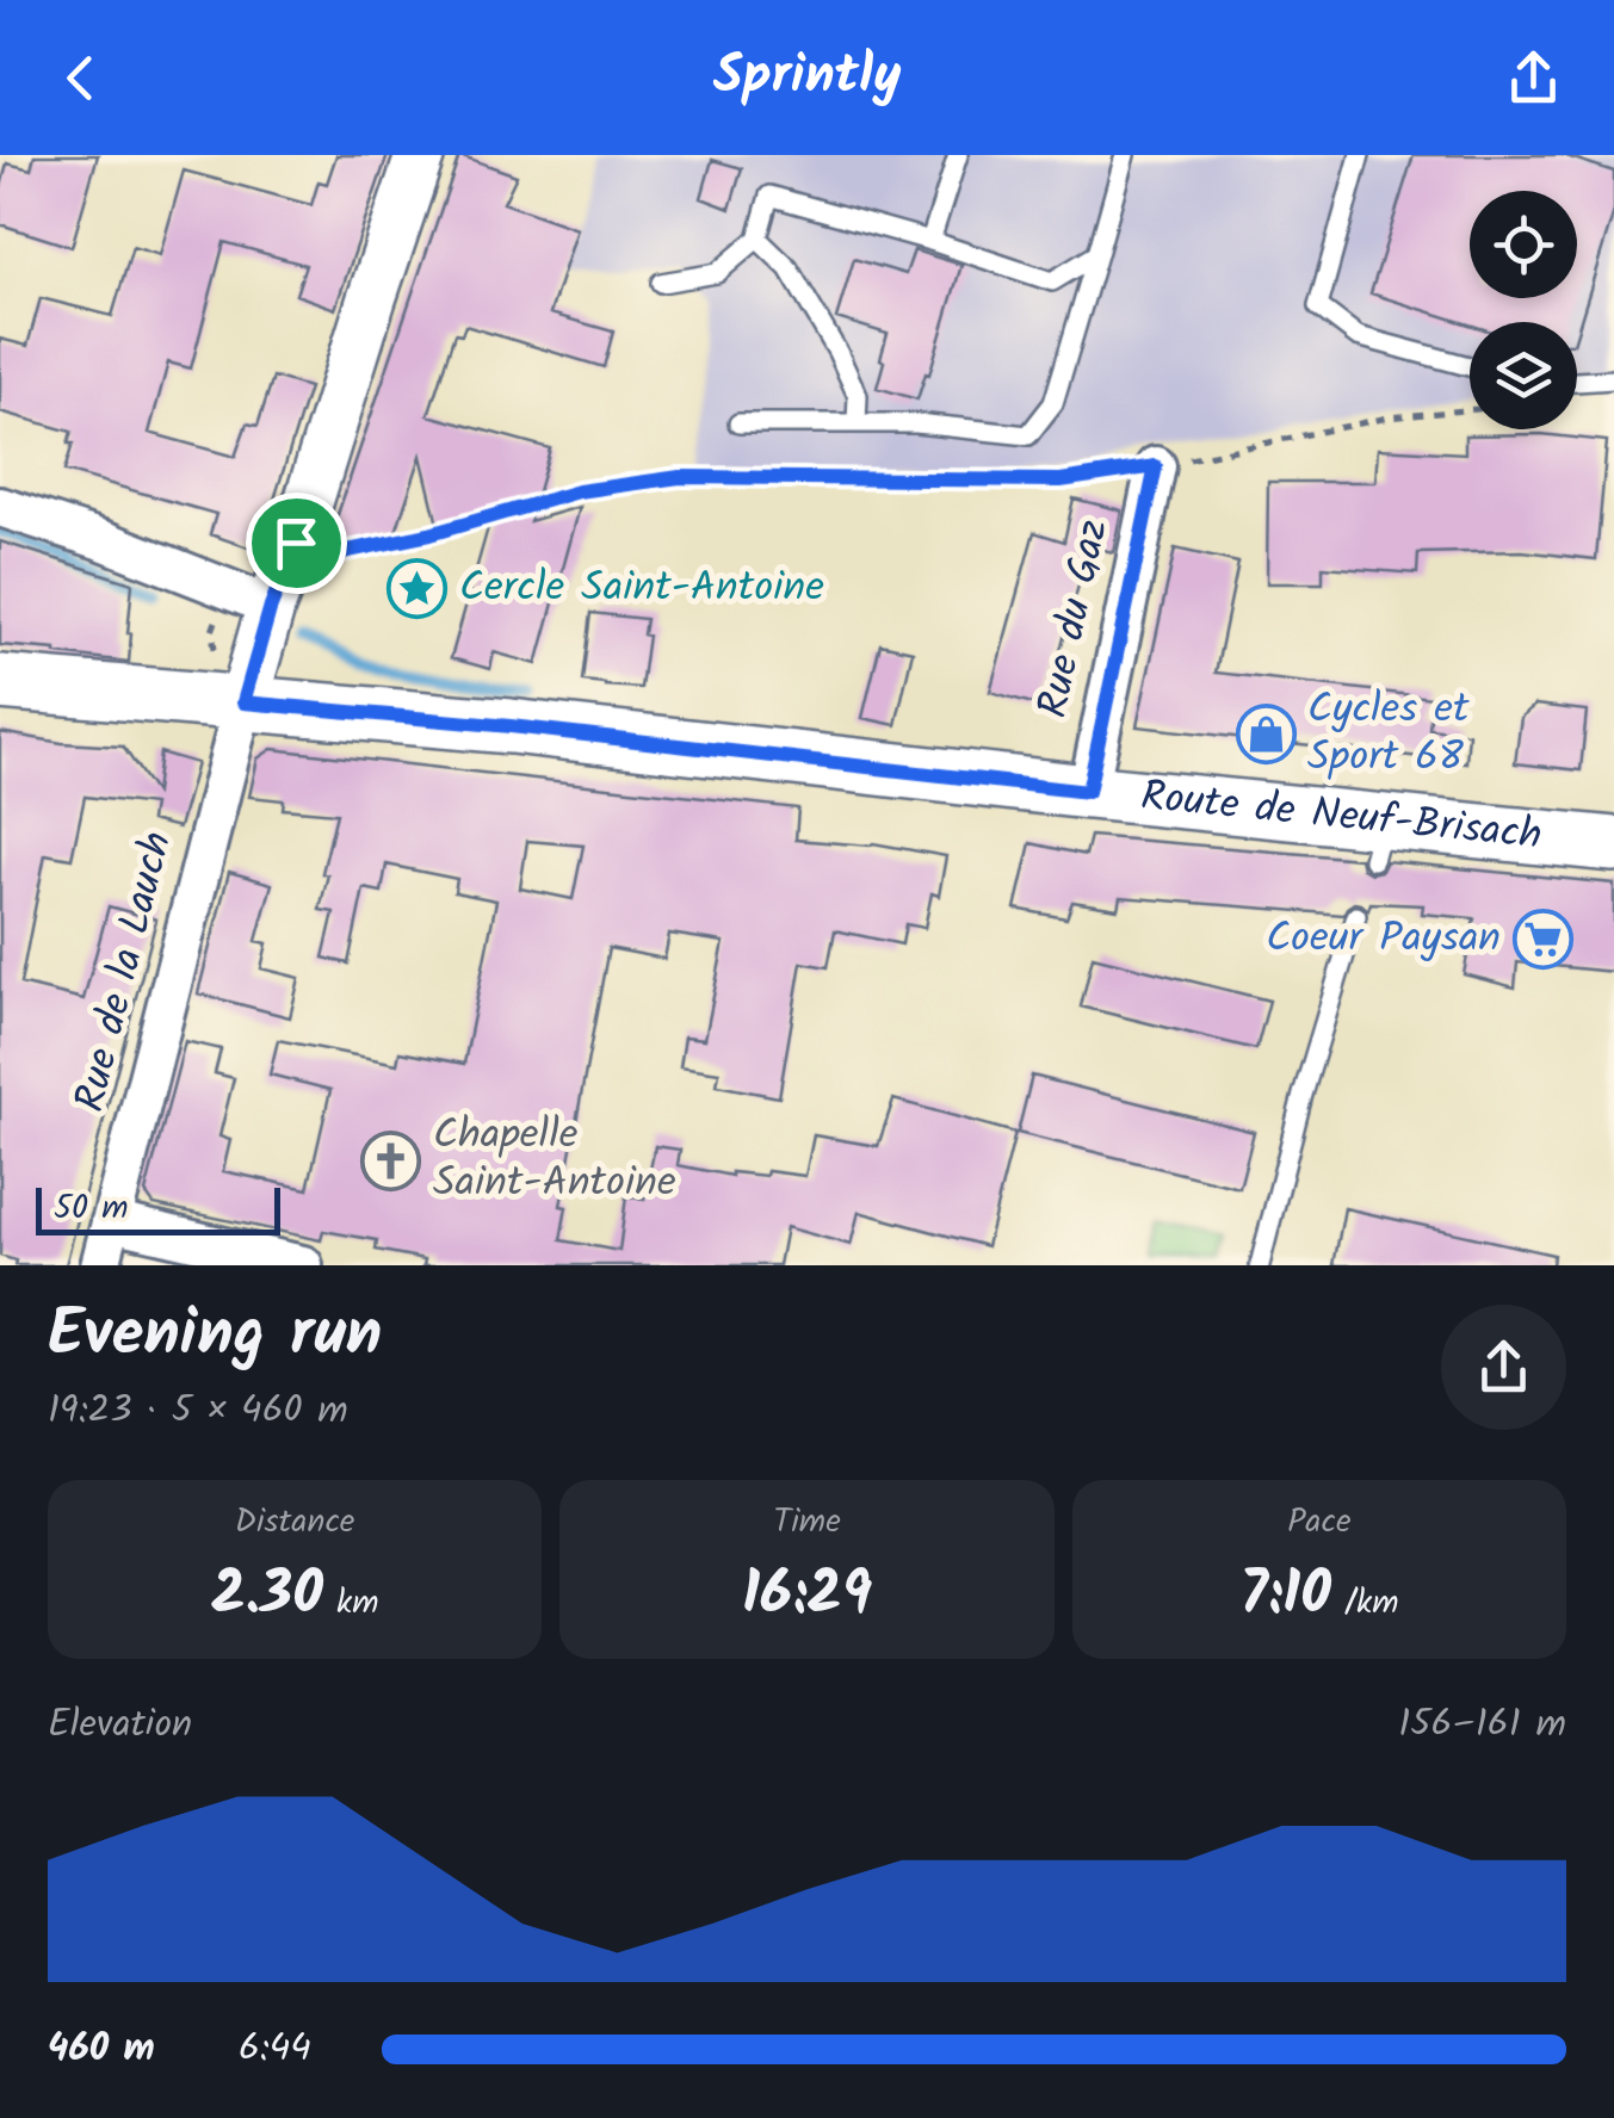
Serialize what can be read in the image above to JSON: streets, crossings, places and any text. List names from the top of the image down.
{
  "streets": {
    "main road": ["Route de Neuf-Brisach"],
    "street": ["Rue du Gaz", "Rue de la Lauch"]
  },
  "crossings": [
    ["Rue du Gaz", "Route de Neuf-Brisach"],
    ["Route de Neuf-Brisach", "Rue de la Lauch"]
  ],
  "places": {
    "place": ["Cercle Saint-Antoine"],
    "shop": ["Cycles et Sport 68"],
    "supermarket": ["Coeur Paysan"],
    "church": ["Chapelle Saint-Antoine"]
  },
  "scale_bar": "50 m",
  "page": {
    "header": "Sprintly",
    "scale": "50 m",
    "heading": ["Evening run", "19:23 · 5 × 460 m"],
    "stats": [
      ["Distance", "2.30 km"],
      ["Time", "16:29"],
      ["Pace", "7:10 /km"]
    ],
    "chart": ["Elevation", "156–161 m"],
    "list": [
      {
        "name": "460 m",
        "note": "6:44"
      }
    ]
  }
}
